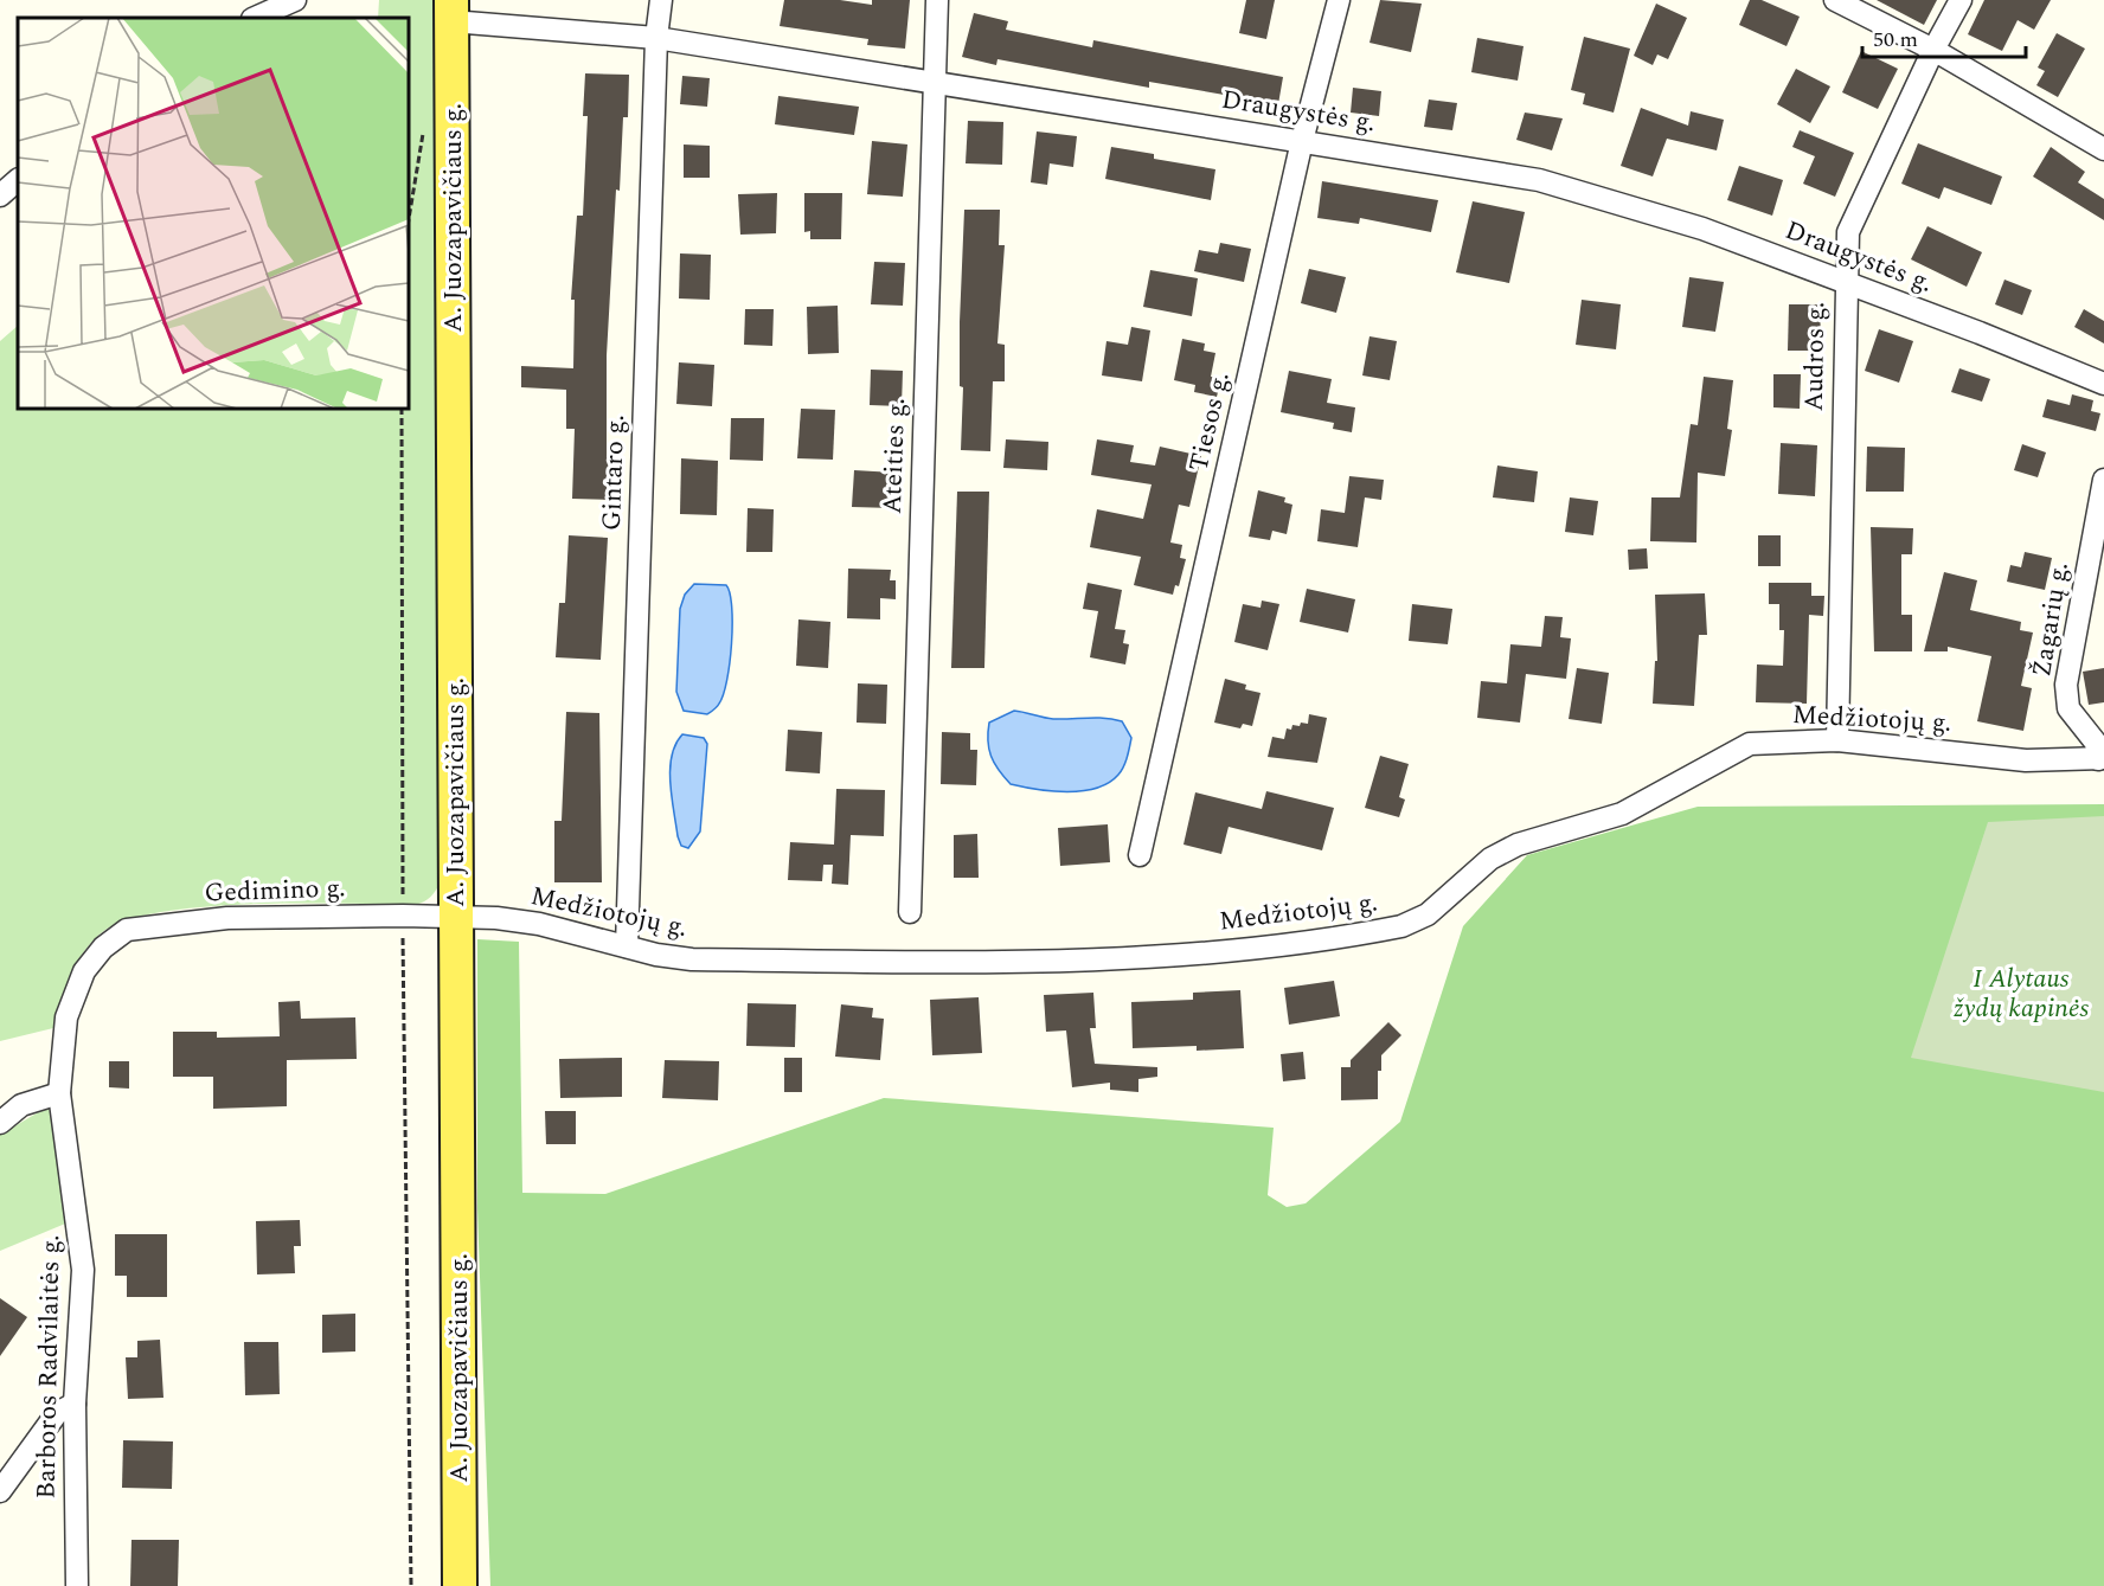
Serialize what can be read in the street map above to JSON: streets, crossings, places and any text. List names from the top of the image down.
{
  "streets": {
    "main road": ["A. Juozapavičiaus g."],
    "street": [
      "Draugystės g.",
      "Audros g.",
      "Tiesos g.",
      "Ateities g.",
      "Gintaro g.",
      "Žagarių g.",
      "Medžiotojų g.",
      "Gedimino g.",
      "Barboros Radvilaitės g."
    ]
  },
  "crossings": [
    ["Draugystės g.", "A. Juozapavičiaus g."],
    ["Draugystės g.", "Audros g."],
    ["Draugystės g.", "Tiesos g."],
    ["Draugystės g.", "Ateities g."],
    ["Draugystės g.", "Gintaro g."],
    ["A. Juozapavičiaus g.", "Medžiotojų g."],
    ["A. Juozapavičiaus g.", "Gedimino g."],
    ["Audros g.", "Medžiotojų g."],
    ["Gintaro g.", "Medžiotojų g."],
    ["Žagarių g.", "Medžiotojų g."],
    ["Medžiotojų g.", "Gedimino g."],
    ["Gedimino g.", "Barboros Radvilaitės g."]
  ],
  "parks": ["I Alytaus žydų kapinės"],
  "scale_bar": "50 m"
}
